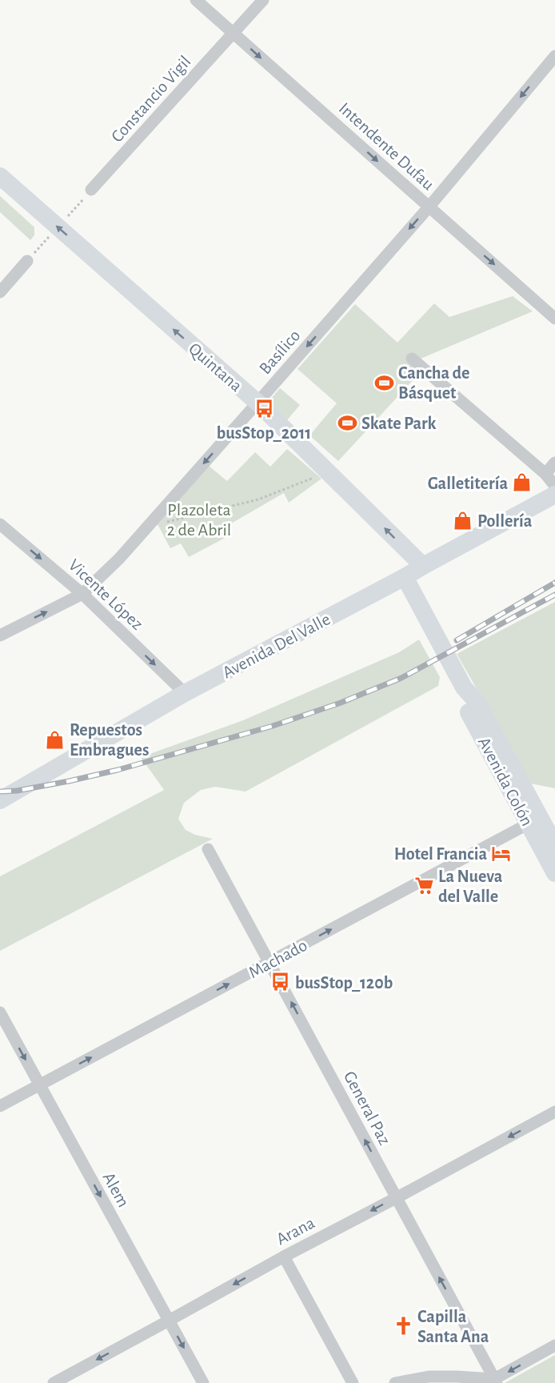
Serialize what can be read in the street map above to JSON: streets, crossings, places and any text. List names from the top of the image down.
{
  "streets": {
    "main road": ["Quintana", "Avenida Del Valle", "Avenida Colón"],
    "street": [
      "Constancio Vigil",
      "Intendente Dufau",
      "Basílico",
      "Vicente López",
      "Machado",
      "General Paz",
      "Alem",
      "Arana"
    ]
  },
  "crossings": [
    ["Constancio Vigil", "Intendente Dufau"],
    ["Intendente Dufau", "Basílico"],
    ["Basílico", "Quintana"],
    ["Basílico", "Vicente López"],
    ["Quintana", "Avenida Del Valle"],
    ["Vicente López", "Avenida Del Valle"],
    ["Avenida Del Valle", "Avenida Colón"],
    ["Avenida Colón", "Machado"],
    ["Machado", "General Paz"],
    ["Machado", "Alem"],
    ["General Paz", "Arana"],
    ["Alem", "Arana"]
  ],
  "one_way": [
    "Intendente Dufau",
    "Quintana",
    "Vicente López",
    "Machado",
    "General Paz",
    "Alem",
    "Arana"
  ],
  "parks": ["Plazoleta 2 de Abril"],
  "places": {
    "sports": ["Cancha de Básquet", "Skate Park"],
    "bus stop": ["busStop_2011", "busStop_120b"],
    "shop": ["Galletitería", "Pollería", "Repuestos Embragues"],
    "hotel": ["Hotel Francia"],
    "supermarket": ["La Nueva del Valle"],
    "church": ["Capilla Santa Ana"]
  }
}
